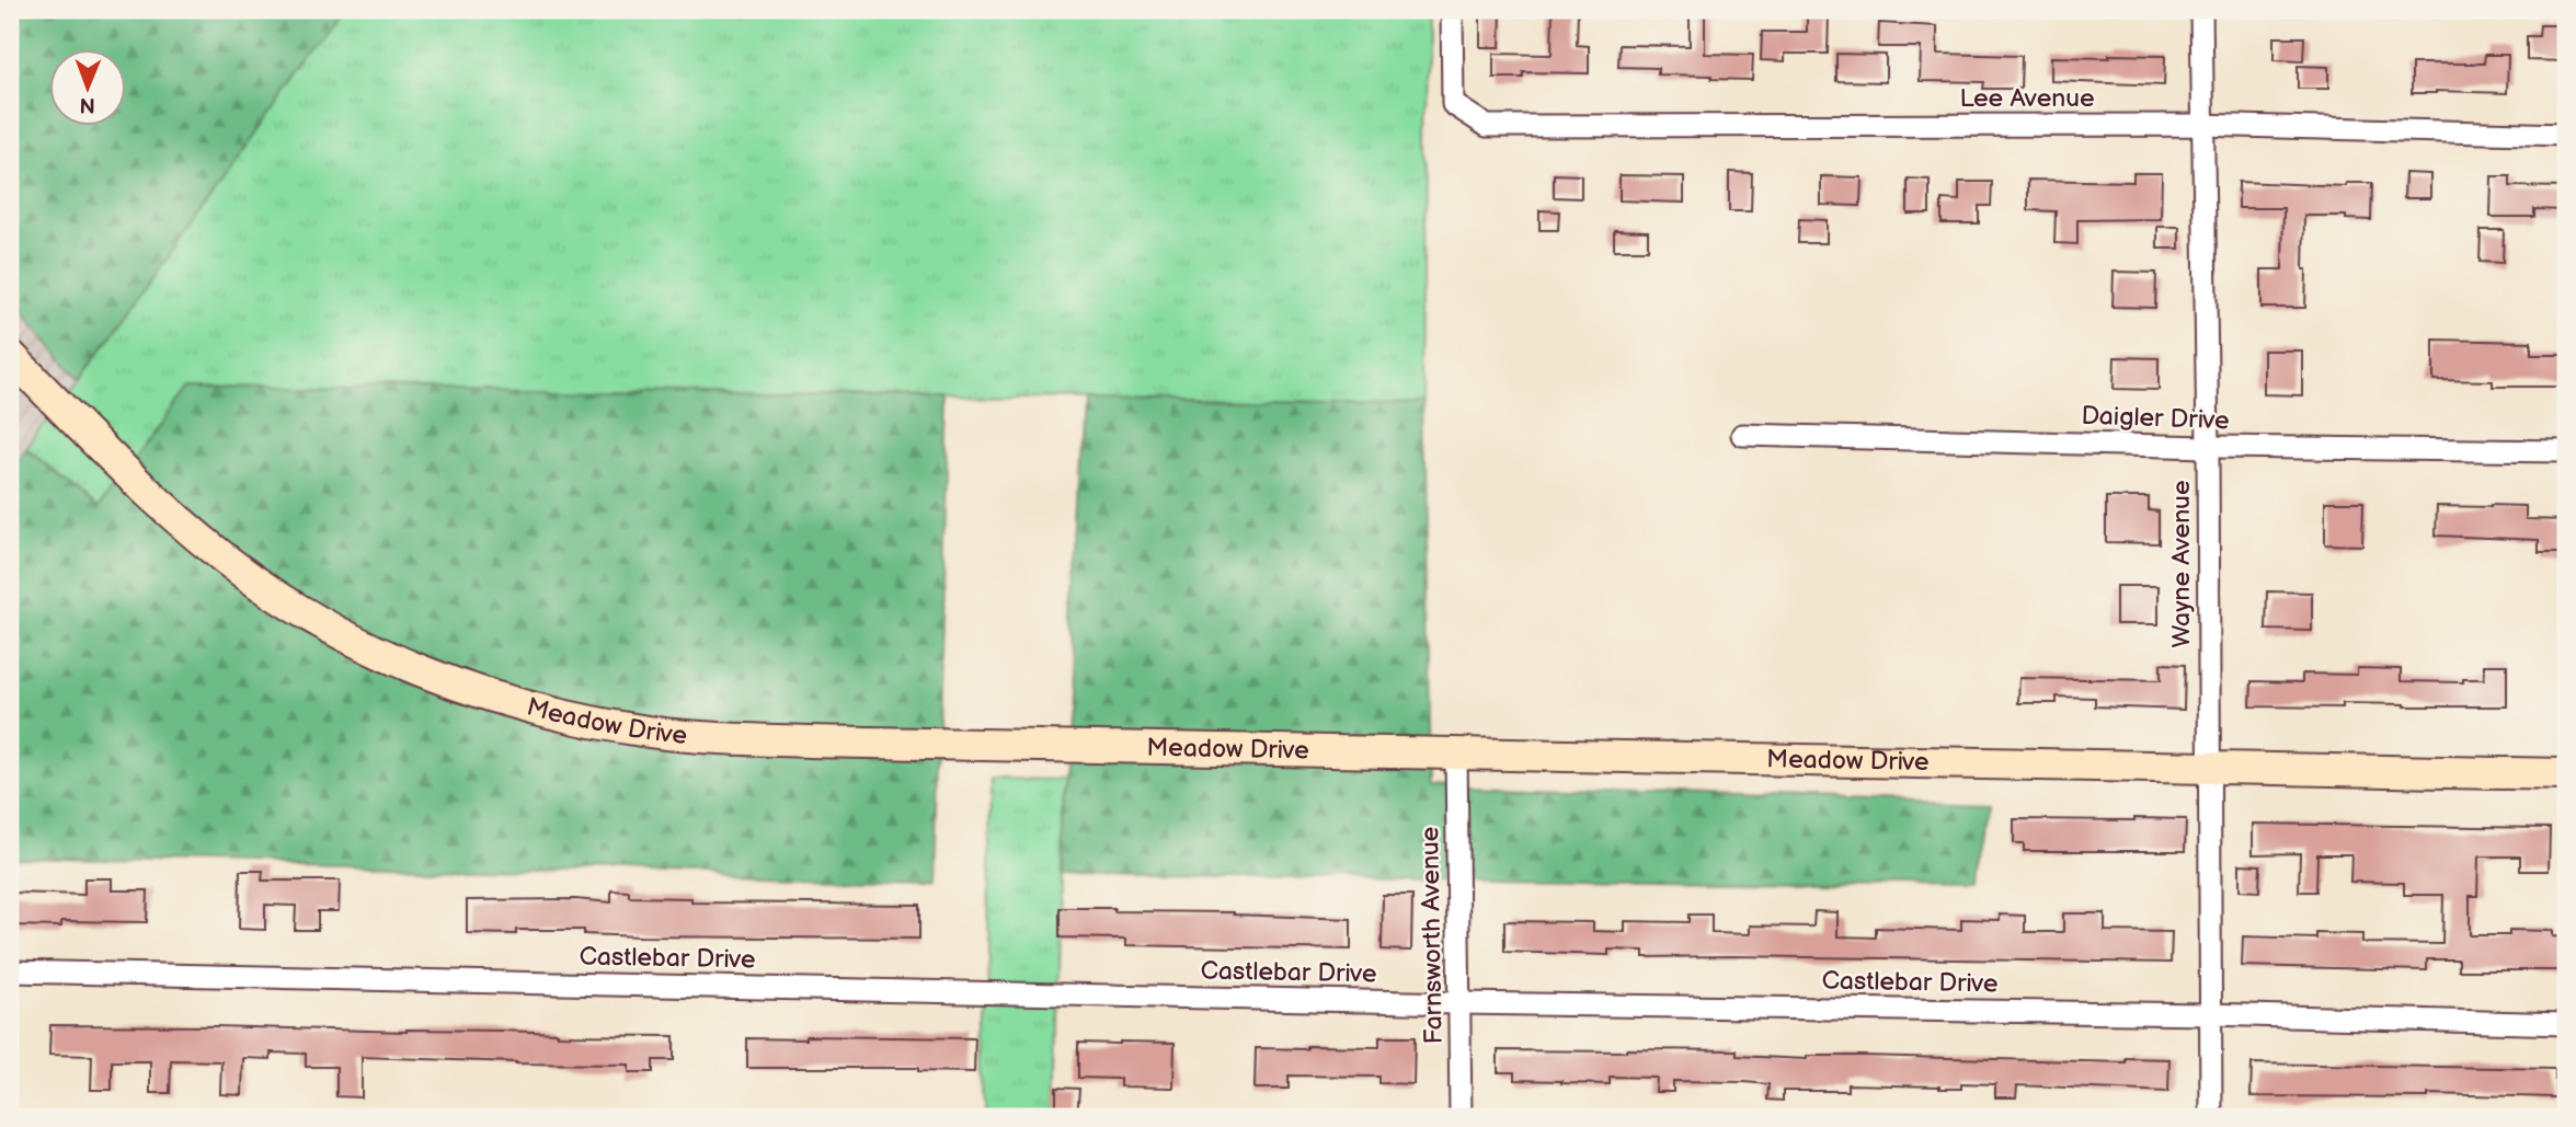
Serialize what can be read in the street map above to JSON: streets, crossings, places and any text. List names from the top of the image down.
{
  "streets": {
    "street": [
      "Lee Avenue",
      "Daigler Drive",
      "Wayne Avenue",
      "Meadow Drive",
      "Farnsworth Avenue",
      "Castlebar Drive"
    ]
  },
  "crossings": [
    ["Lee Avenue", "Wayne Avenue"],
    ["Daigler Drive", "Wayne Avenue"],
    ["Wayne Avenue", "Meadow Drive"],
    ["Wayne Avenue", "Castlebar Drive"],
    ["Meadow Drive", "Farnsworth Avenue"],
    ["Farnsworth Avenue", "Castlebar Drive"]
  ],
  "north": "bottom"
}
